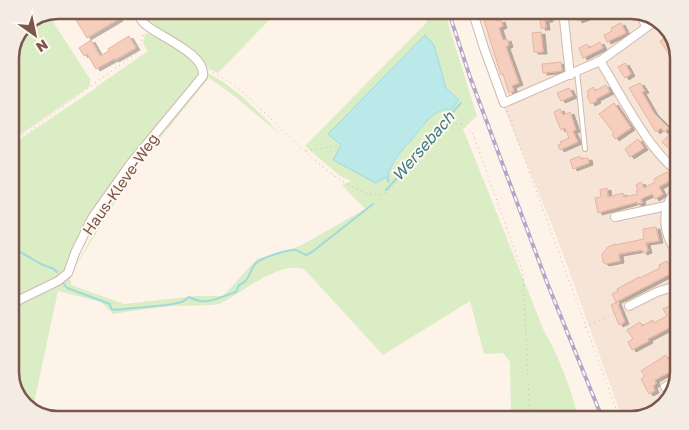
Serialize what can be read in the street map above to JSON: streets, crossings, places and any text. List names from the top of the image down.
{
  "streets": {
    "street": ["Haus-Kleve-Weg"]
  },
  "water": ["Wersebach"],
  "north": "bottom right"
}
